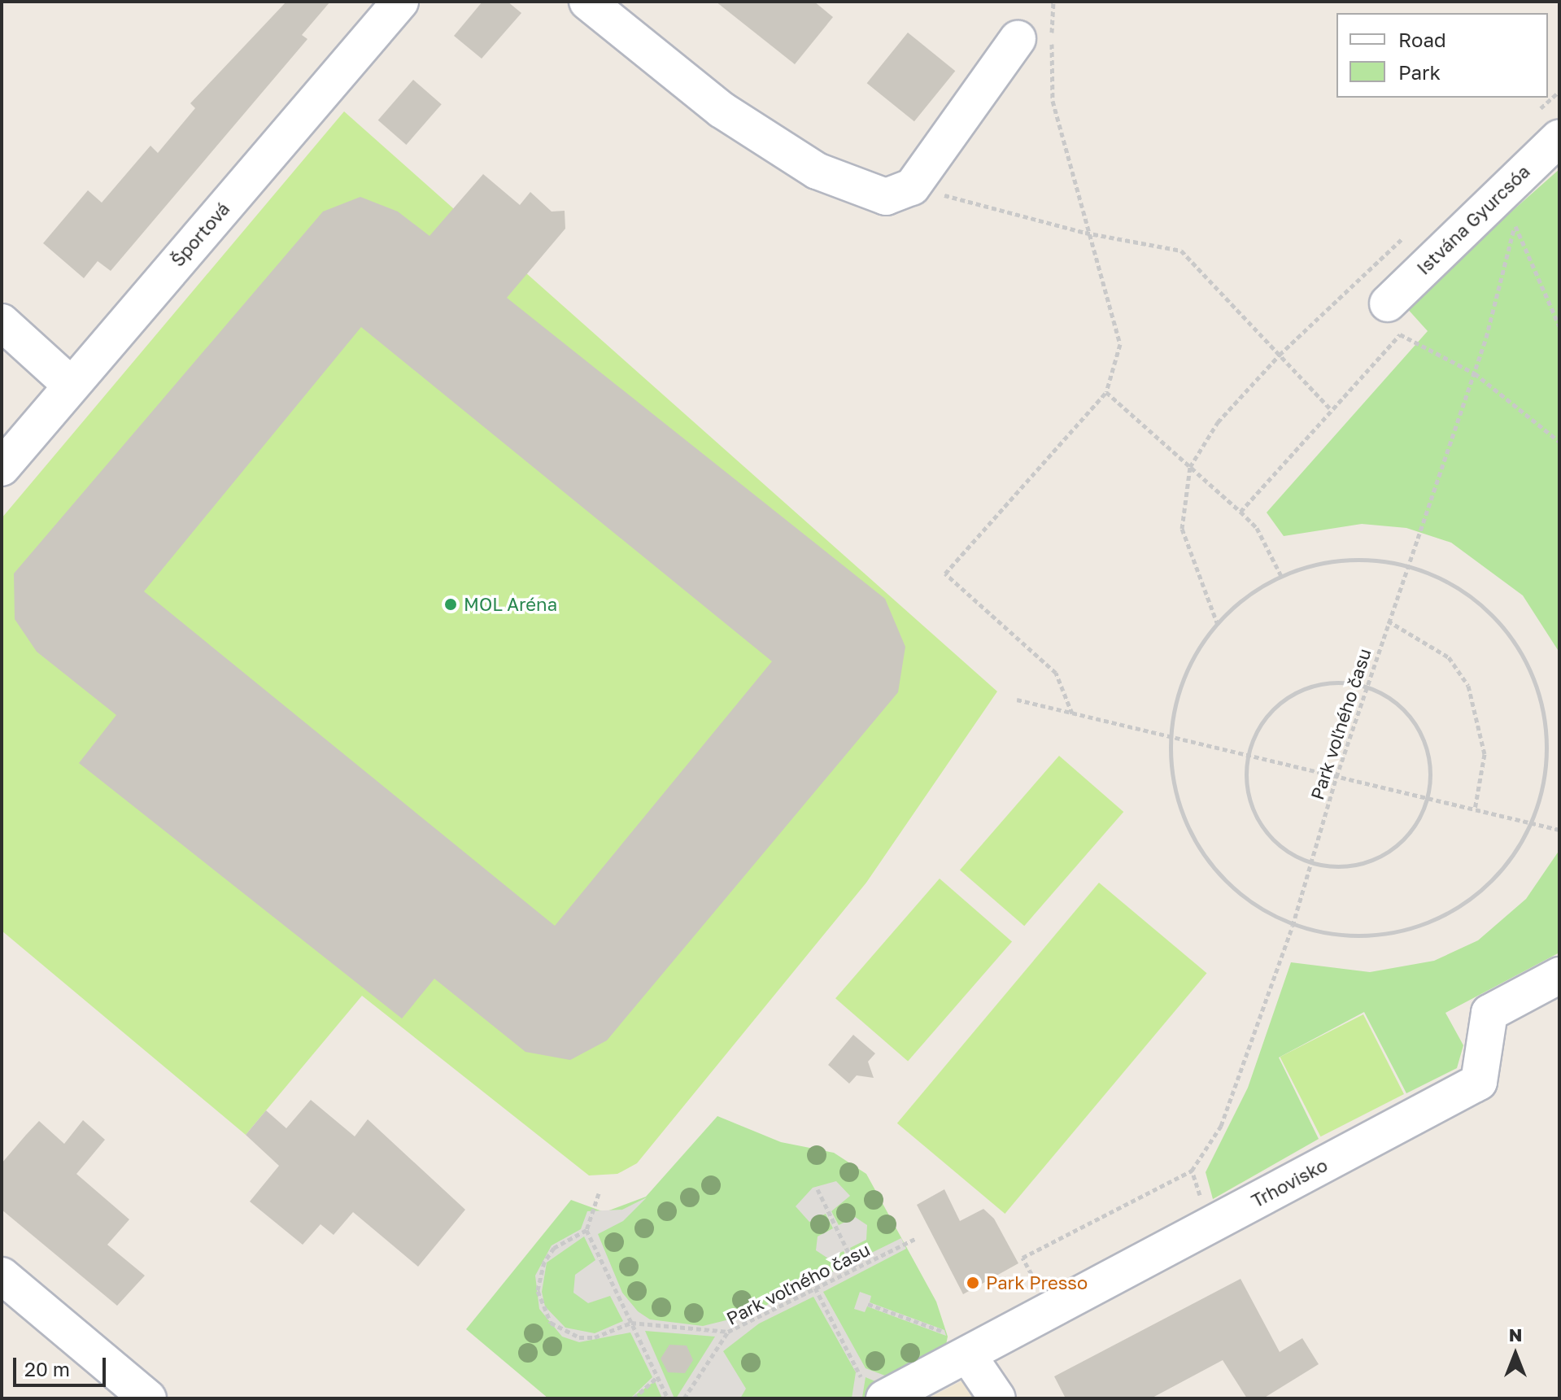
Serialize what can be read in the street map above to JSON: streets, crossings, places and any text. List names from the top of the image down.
{
  "streets": {
    "street": ["Istvána Gyurcsóa", "Športová", "Trhovisko"],
    "path": ["Park voľného času"]
  },
  "places": ["MOL Aréna", "Park Presso"],
  "legend": ["Road", "Park"],
  "scale_bar": "20 m",
  "north": "top"
}
